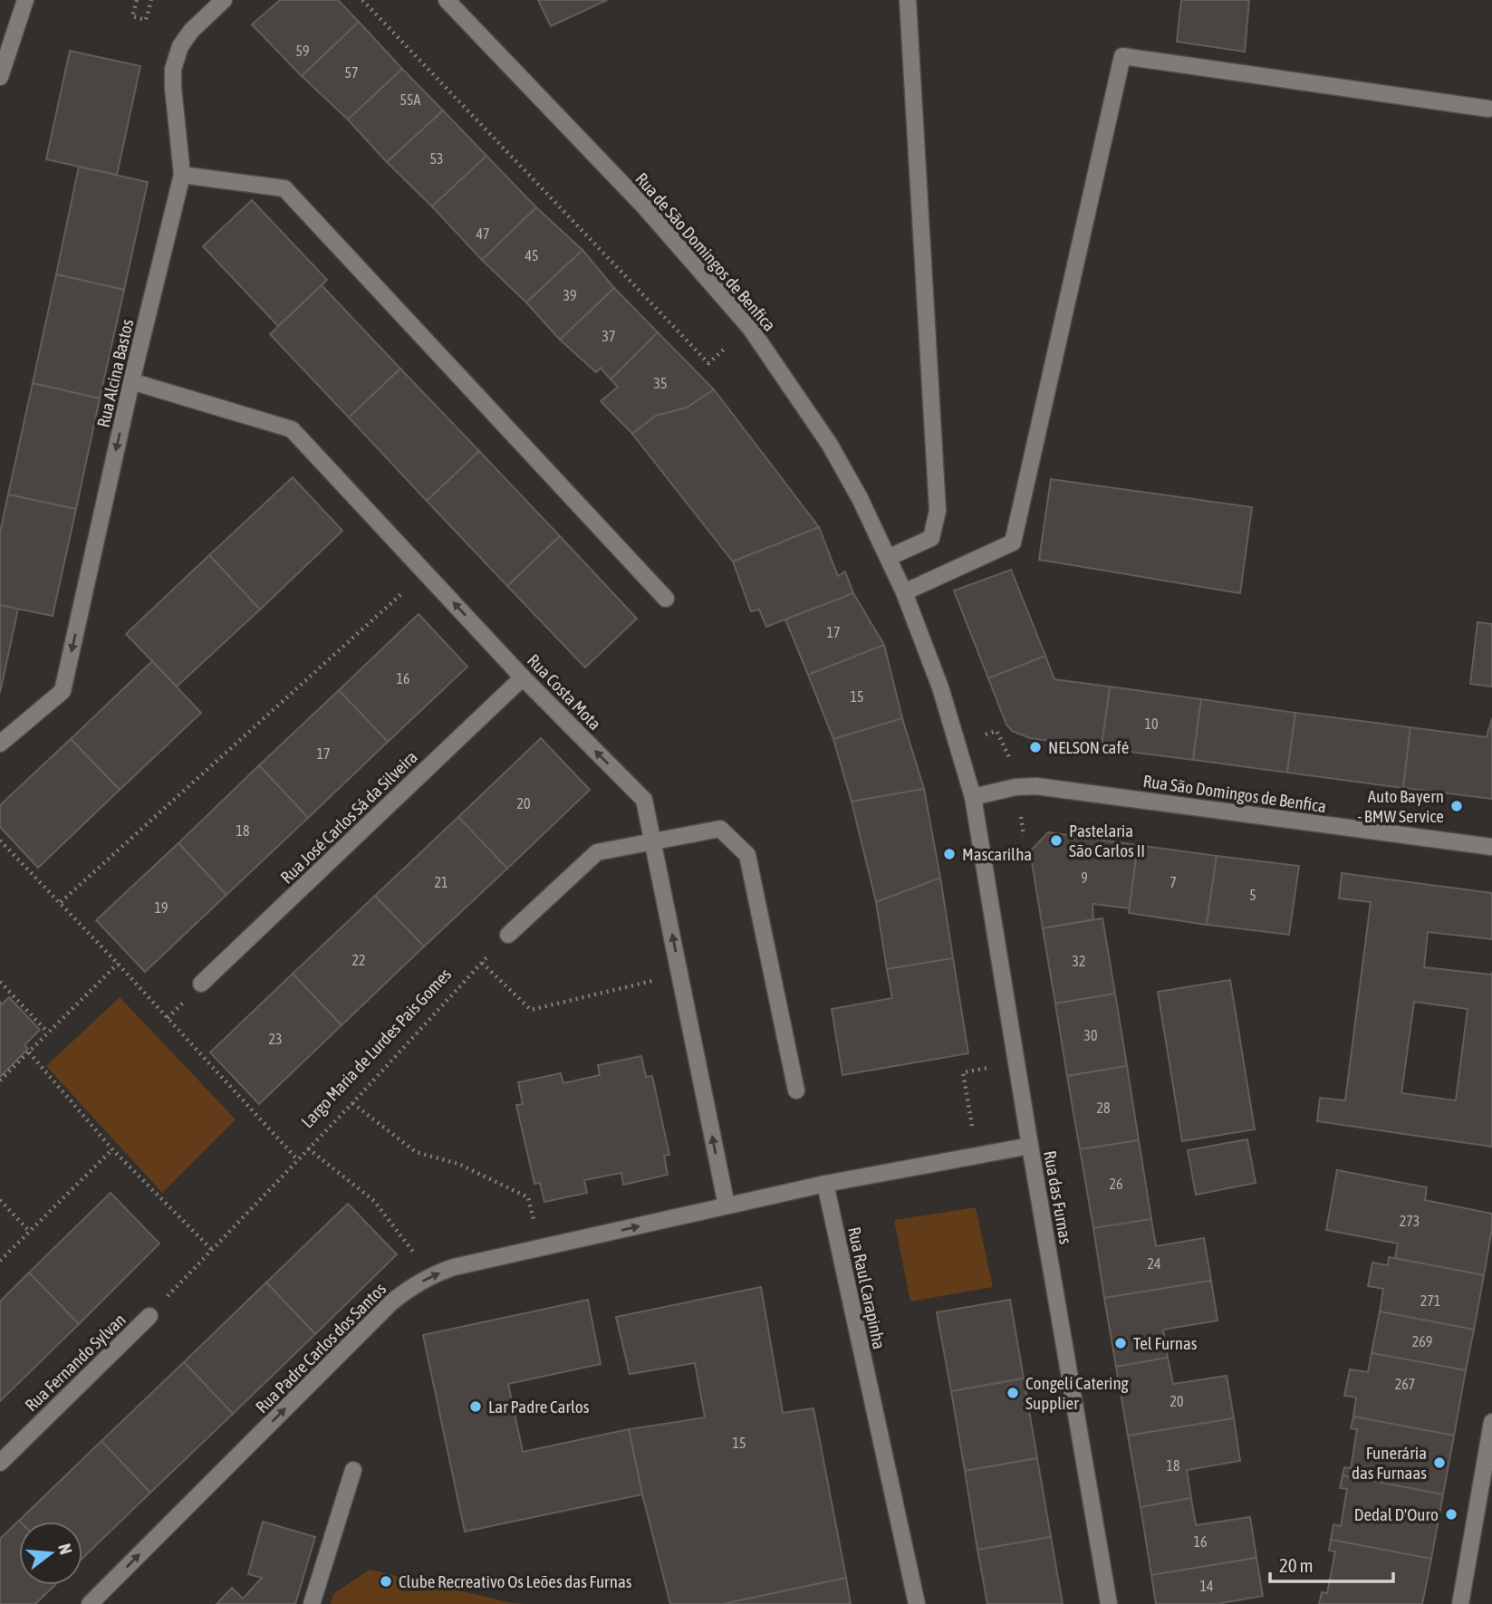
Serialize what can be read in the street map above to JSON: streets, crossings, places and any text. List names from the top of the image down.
{
  "streets": {
    "street": [
      "Rua de São Domingos de Benfica",
      "Rua Alcina Bastos",
      "Rua Costa Mota",
      "Rua São Domingos de Benfica",
      "Rua José Carlos Sá da Silveira",
      "Rua das Furnas",
      "Rua Raul Carapinha",
      "Rua Padre Carlos dos Santos",
      "Rua Fernando Sylvan"
    ],
    "path": ["Largo Maria de Lurdes Pais Gomes"]
  },
  "crossings": [
    ["Rua de São Domingos de Benfica", "Rua São Domingos de Benfica"],
    ["Rua de São Domingos de Benfica", "Rua das Furnas"],
    ["Rua Alcina Bastos", "Rua Costa Mota"],
    ["Rua Costa Mota", "Rua José Carlos Sá da Silveira"],
    ["Rua Costa Mota", "Rua Padre Carlos dos Santos"],
    ["Rua São Domingos de Benfica", "Rua das Furnas"],
    ["Largo Maria de Lurdes Pais Gomes", "Rua Fernando Sylvan"],
    ["Rua Raul Carapinha", "Rua Padre Carlos dos Santos"]
  ],
  "one_way": ["Rua Alcina Bastos", "Rua Costa Mota", "Rua Padre Carlos dos Santos"],
  "places": [
    "NELSON café",
    "Auto Bayern - BMW Service",
    "Pastelaria São Carlos II",
    "Mascarilha",
    "Tel Furnas",
    "Congeli Catering Supplier",
    "Lar Padre Carlos",
    "Funerária das Furnaas",
    "Dedal D'Ouro",
    "Clube Recreativo Os Leões das Furnas"
  ],
  "house_numbers": [
    "59",
    "57",
    "55A",
    "53",
    "47",
    "45",
    "39",
    "37",
    "35",
    "17",
    "16",
    "15",
    "10",
    "17",
    "20",
    "18",
    "9",
    "21",
    "7",
    "5",
    "19",
    "22",
    "32",
    "30",
    "23",
    "28",
    "26",
    "273",
    "24",
    "271",
    "269",
    "267",
    "20",
    "15",
    "18",
    "16",
    "14"
  ],
  "scale_bar": "20 m",
  "north": "right"
}
